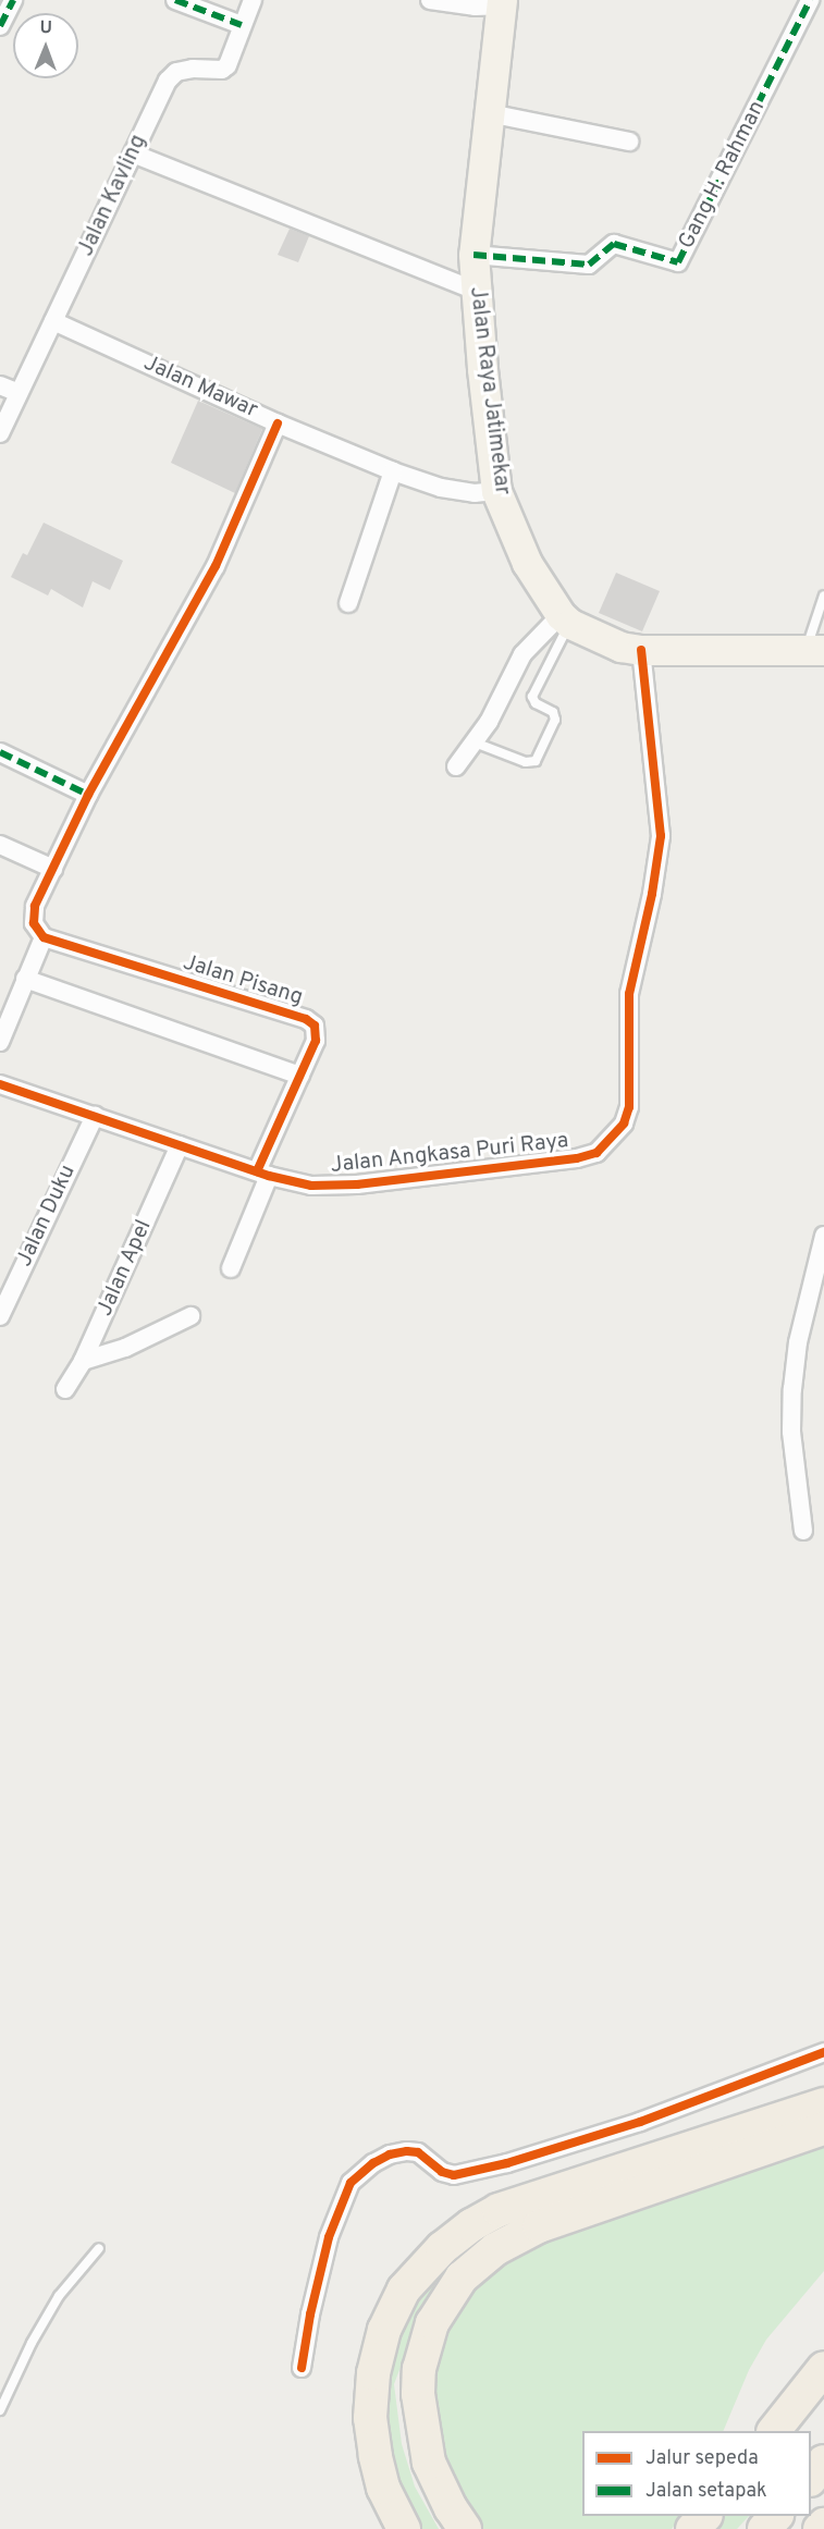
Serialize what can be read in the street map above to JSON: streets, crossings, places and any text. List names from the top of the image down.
{
  "streets": {
    "main road": ["Jalan Raya Jatimekar"],
    "street": [
      "Gang H. Rahman",
      "Jalan Kavling",
      "Jalan Mawar",
      "Jalan Pisang",
      "Jalan Angkasa Puri Raya",
      "Jalan Duku",
      "Jalan Apel"
    ]
  },
  "crossings": [
    ["Gang H. Rahman", "Jalan Raya Jatimekar"],
    ["Jalan Kavling", "Jalan Mawar"],
    ["Jalan Mawar", "Jalan Raya Jatimekar"],
    ["Jalan Pisang", "Jalan Angkasa Puri Raya"],
    ["Jalan Angkasa Puri Raya", "Jalan Duku"],
    ["Jalan Angkasa Puri Raya", "Jalan Apel"]
  ],
  "legend": ["Jalur sepeda", "Jalan setapak"],
  "north": "top"
}
